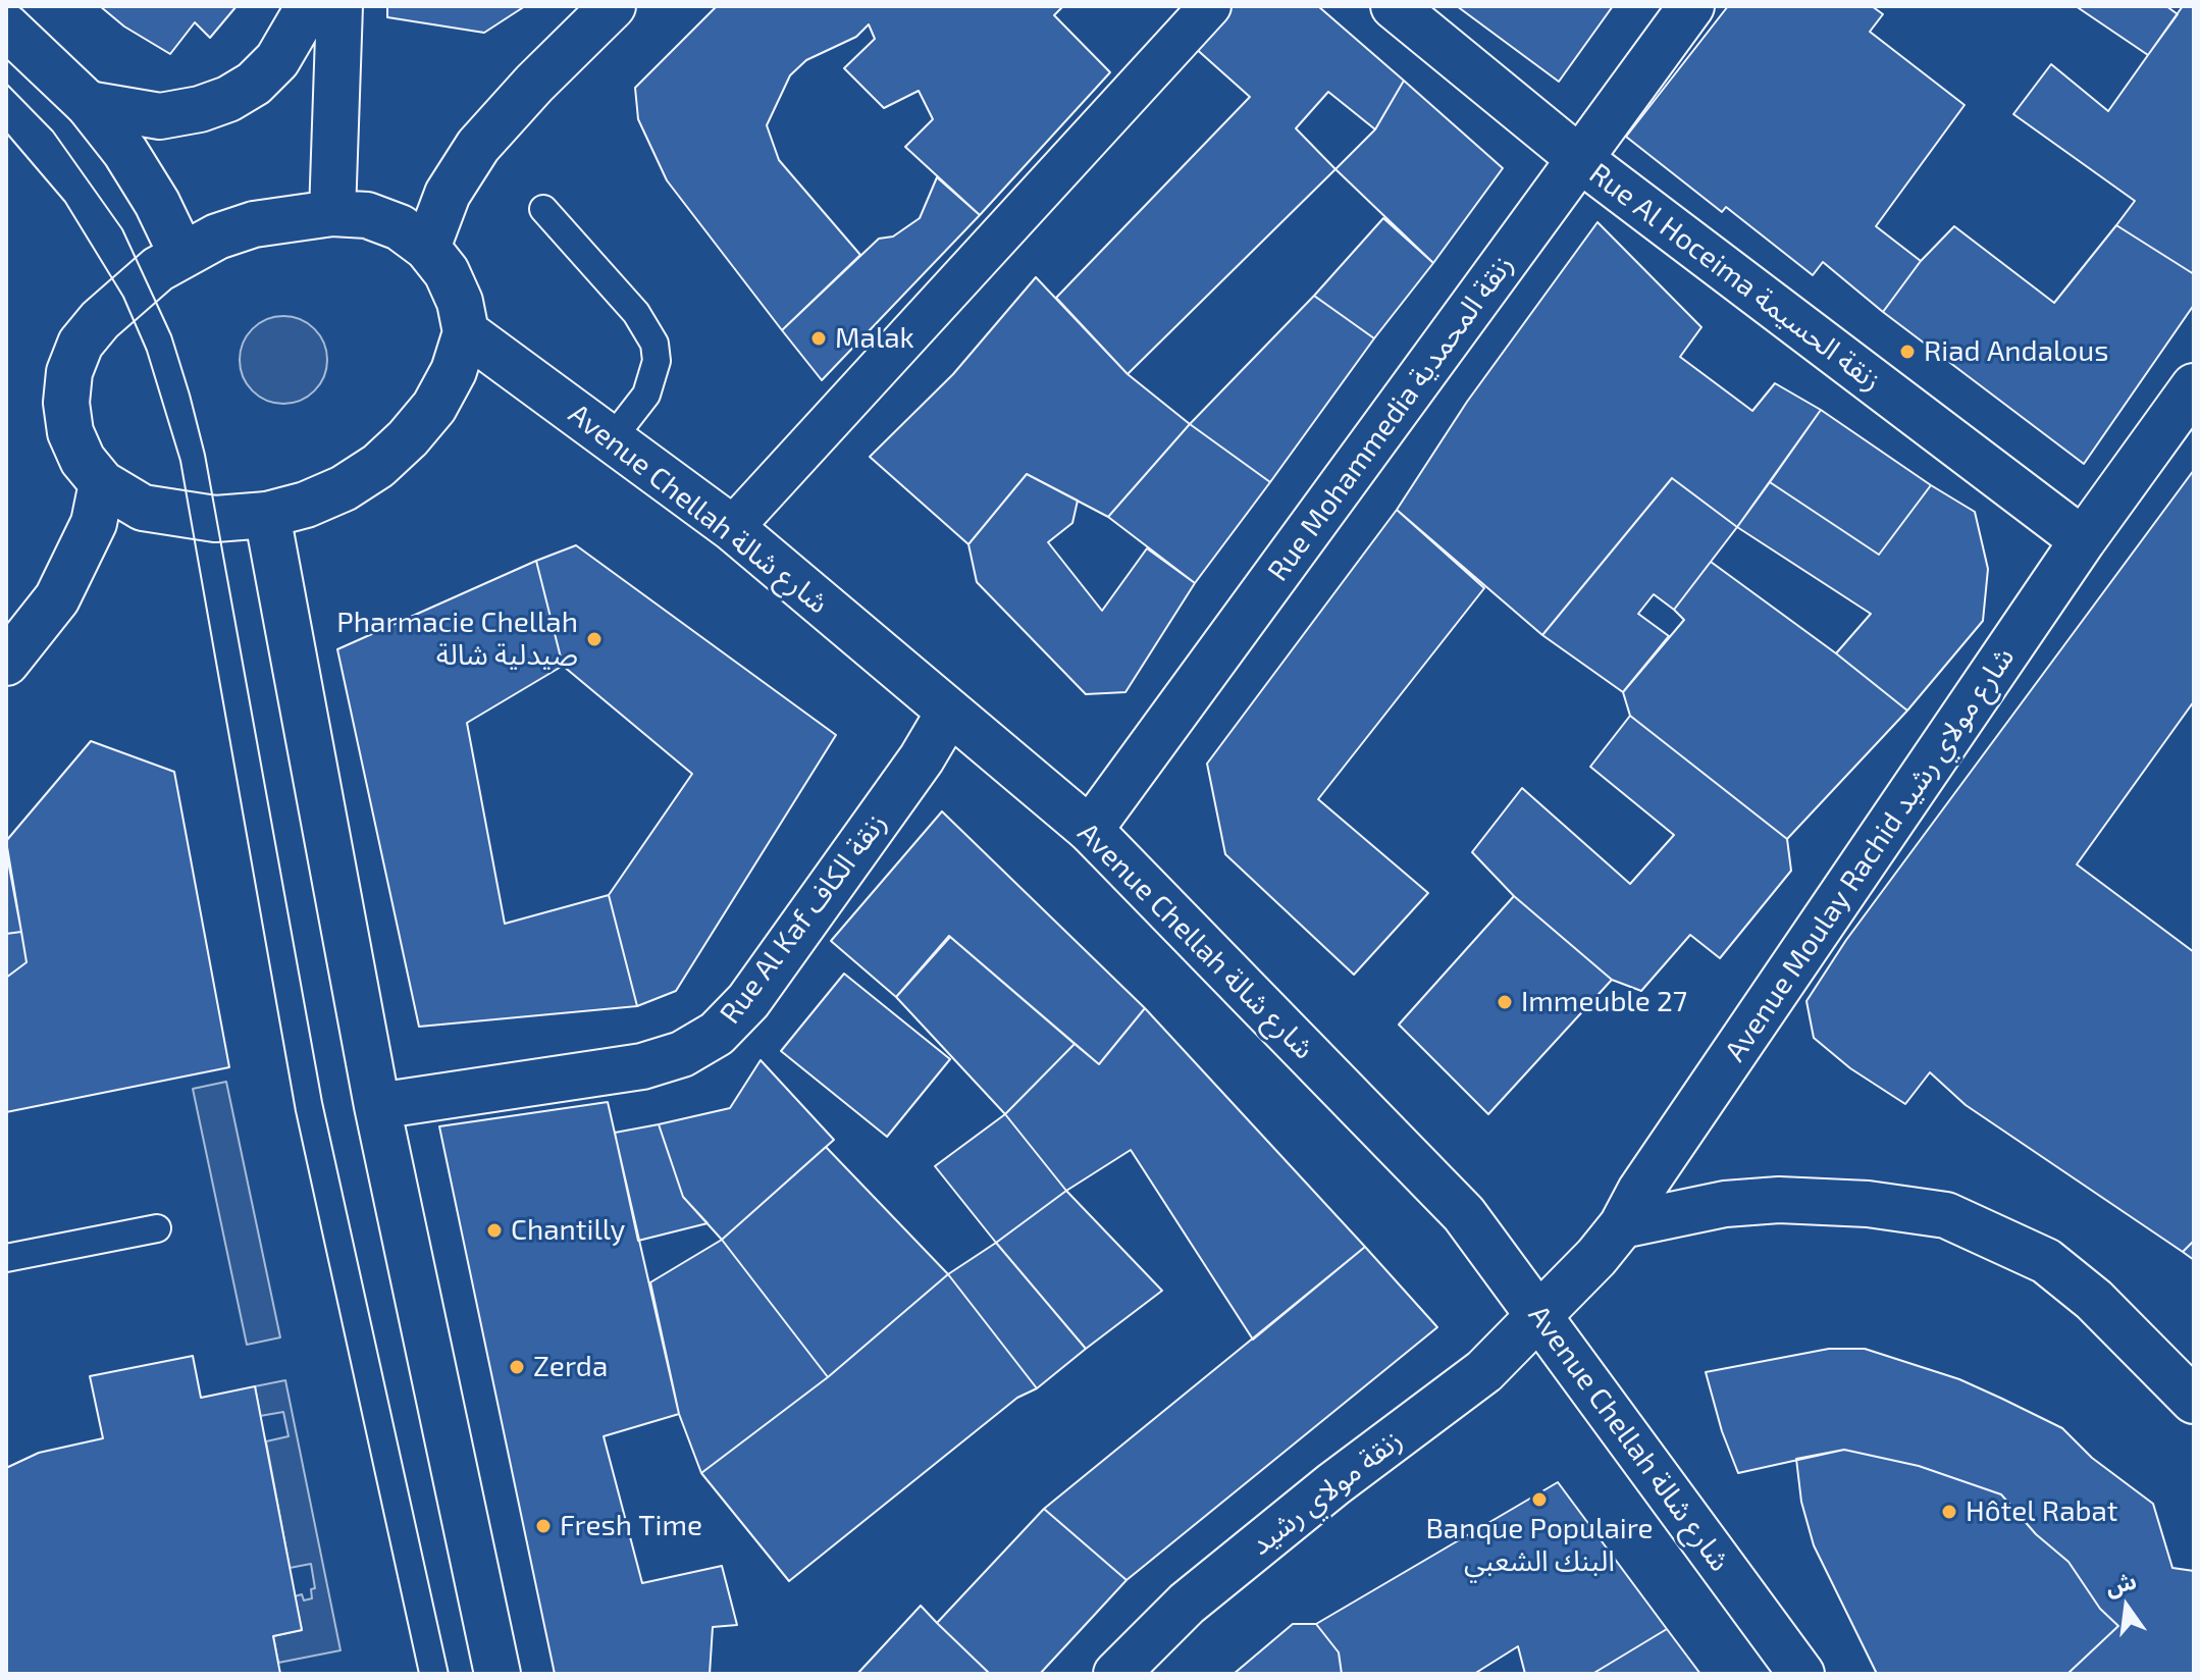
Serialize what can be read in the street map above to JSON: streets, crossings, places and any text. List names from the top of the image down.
{
  "streets": {
    "street": [
      "Rue Al Hoceima زنقة الحسيمة",
      "Rue Mohammedia زنقة المحمدية",
      "Avenue Chellah شارع شالة",
      "Avenue Moulay Rachid شارع مولاي رشيد",
      "Rue Al Kaf زنقة الكاف",
      "زنقة مولاي رشيد"
    ]
  },
  "crossings": [
    ["Rue Al Hoceima زنقة الحسيمة", "Rue Mohammedia زنقة المحمدية"],
    ["Rue Al Hoceima زنقة الحسيمة", "Avenue Moulay Rachid شارع مولاي رشيد"],
    ["Rue Mohammedia زنقة المحمدية", "Avenue Chellah شارع شالة"],
    ["Avenue Chellah شارع شالة", "Avenue Moulay Rachid شارع مولاي رشيد"],
    ["Avenue Chellah شارع شالة", "Rue Al Kaf زنقة الكاف"],
    ["Avenue Chellah شارع شالة", "زنقة مولاي رشيد"],
    ["Avenue Moulay Rachid شارع مولاي رشيد", "زنقة مولاي رشيد"]
  ],
  "places": [
    "Malak",
    "Riad Andalous",
    "Pharmacie Chellah صيدلية شالة",
    "Immeuble 27",
    "Chantilly",
    "Zerda",
    "Banque Populaire البنك الشعبي",
    "Hôtel Rabat",
    "Fresh Time"
  ],
  "north": "top"
}
